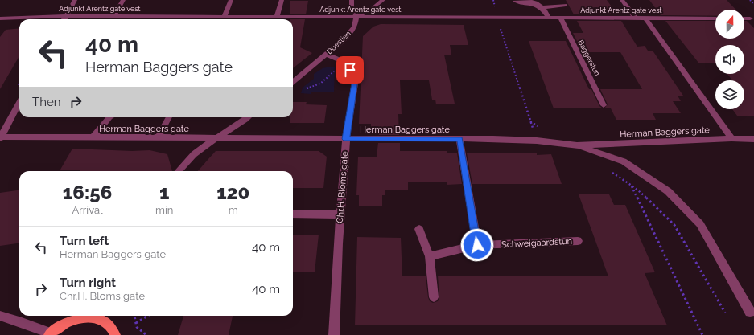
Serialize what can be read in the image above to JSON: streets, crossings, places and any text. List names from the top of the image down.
{
  "streets": {
    "street": [
      "Adjunkt Arentz gate vest",
      "Duestien",
      "Baggerstun",
      "Herman Baggers gate",
      "Chr.H. Bloms gate",
      "Schweigaardstun"
    ]
  },
  "crossings": [
    ["Adjunkt Arentz gate vest", "Duestien"],
    ["Adjunkt Arentz gate vest", "Baggerstun"],
    ["Adjunkt Arentz gate vest", "Herman Baggers gate"],
    ["Duestien", "Chr.H. Bloms gate"],
    ["Herman Baggers gate", "Chr.H. Bloms gate"]
  ],
  "north": "top",
  "page": {
    "turn": ["40 m", "Herman Baggers gate"],
    "then": "Then",
    "eta": [
      "16:56",
      "Arrival",
      "1",
      "min",
      "120",
      "m"
    ],
    "list": [
      {
        "name": "Turn left",
        "note": "Herman Baggers gate",
        "value": "40 m"
      },
      {
        "name": "Turn right",
        "note": "Chr.H. Bloms gate",
        "value": "40 m"
      }
    ]
  }
}
